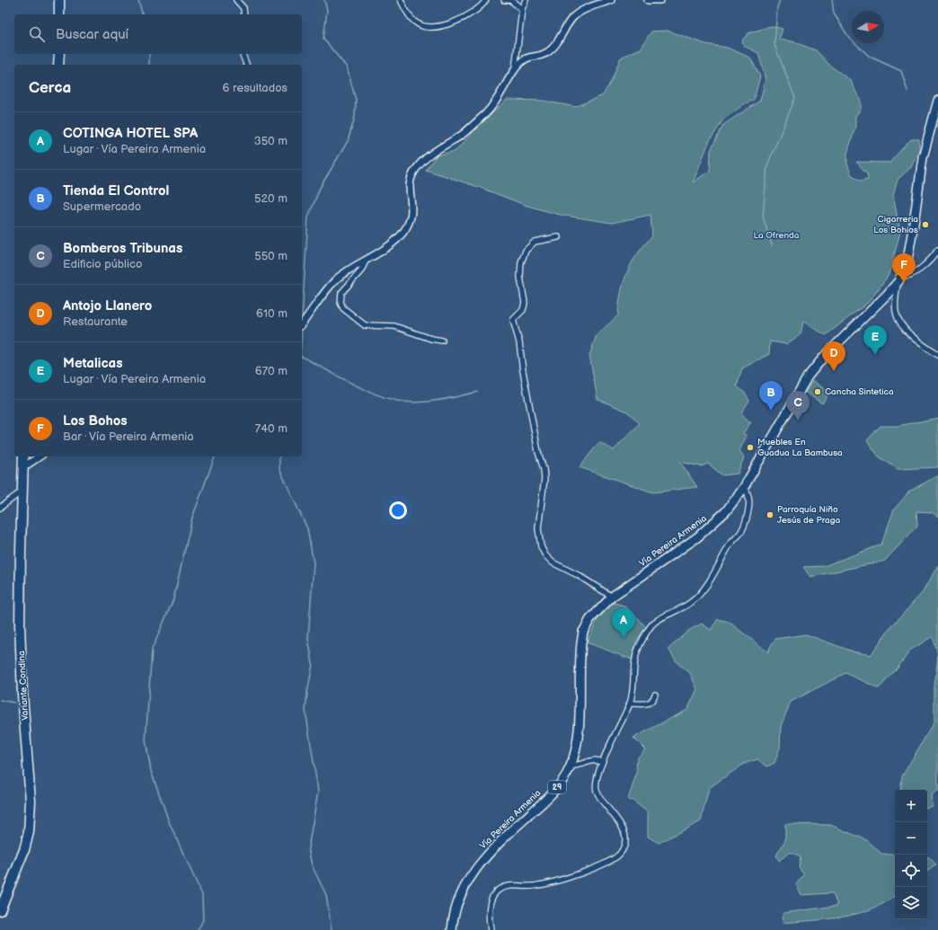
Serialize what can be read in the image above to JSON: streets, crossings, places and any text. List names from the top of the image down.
{
  "streets": {
    "highway": ["Variante Condina"],
    "main road": ["Vía Pereira Armenia", "29"]
  },
  "parks": ["La Ofrenda"],
  "places": [
    "Cigarreria Los Bohios",
    "Cancha Sintetica",
    "Muebles En Guadua La Bambusa",
    "Parroquía Niño Jesús de Praga"
  ],
  "north": "right",
  "page": {
    "search": "Buscar aquí",
    "heading": ["Cerca", "6 resultados"],
    "list": [
      {
        "mark": "A",
        "name": "COTINGA HOTEL SPA",
        "note": "Lugar · Vía Pereira Armenia",
        "value": "350 m"
      },
      {
        "mark": "B",
        "name": "Tienda El Control",
        "note": "Supermercado",
        "value": "520 m"
      },
      {
        "mark": "C",
        "name": "Bomberos Tribunas",
        "note": "Edificio público",
        "value": "550 m"
      },
      {
        "mark": "D",
        "name": "Antojo Llanero",
        "note": "Restaurante",
        "value": "610 m"
      },
      {
        "mark": "E",
        "name": "Metalicas",
        "note": "Lugar · Vía Pereira Armenia",
        "value": "670 m"
      },
      {
        "mark": "F",
        "name": "Los Bohos",
        "note": "Bar · Vía Pereira Armenia",
        "value": "740 m"
      }
    ],
    "pins": [
      "F",
      "E",
      "D",
      "B",
      "C",
      "A"
    ],
    "map_buttons": ["+", "−"]
  }
}
